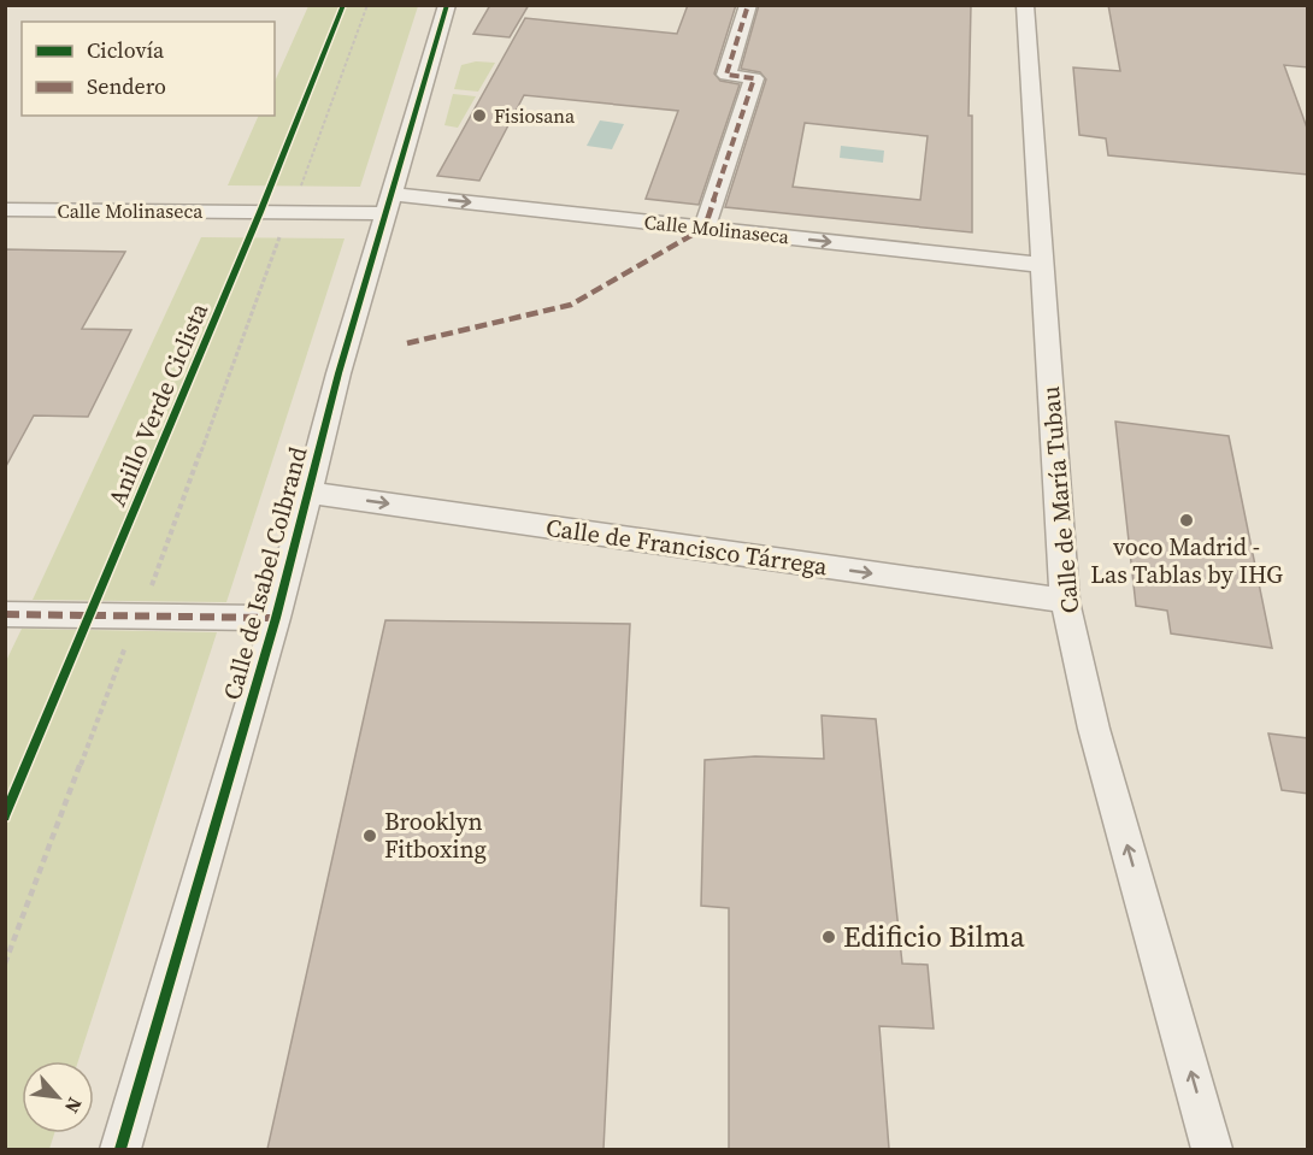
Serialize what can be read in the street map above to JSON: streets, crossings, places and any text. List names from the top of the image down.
{
  "streets": {
    "street": [
      "Calle Molinaseca",
      "Calle de María Tubau",
      "Calle de Francisco Tárrega",
      "Calle de Isabel Colbrand"
    ],
    "cycle path": ["Anillo Verde Ciclista"]
  },
  "crossings": [
    ["Calle Molinaseca", "Calle de María Tubau"],
    ["Calle Molinaseca", "Calle de Isabel Colbrand"],
    ["Calle de María Tubau", "Calle de Francisco Tárrega"],
    ["Calle de Francisco Tárrega", "Calle de Isabel Colbrand"]
  ],
  "one_way": ["Calle Molinaseca", "Calle de María Tubau", "Calle de Francisco Tárrega"],
  "places": [
    "Fisiosana",
    "voco Madrid - Las Tablas by IHG",
    "Brooklyn Fitboxing",
    "Edificio Bilma"
  ],
  "legend": ["Ciclovía", "Sendero"],
  "north": "bottom right"
}
